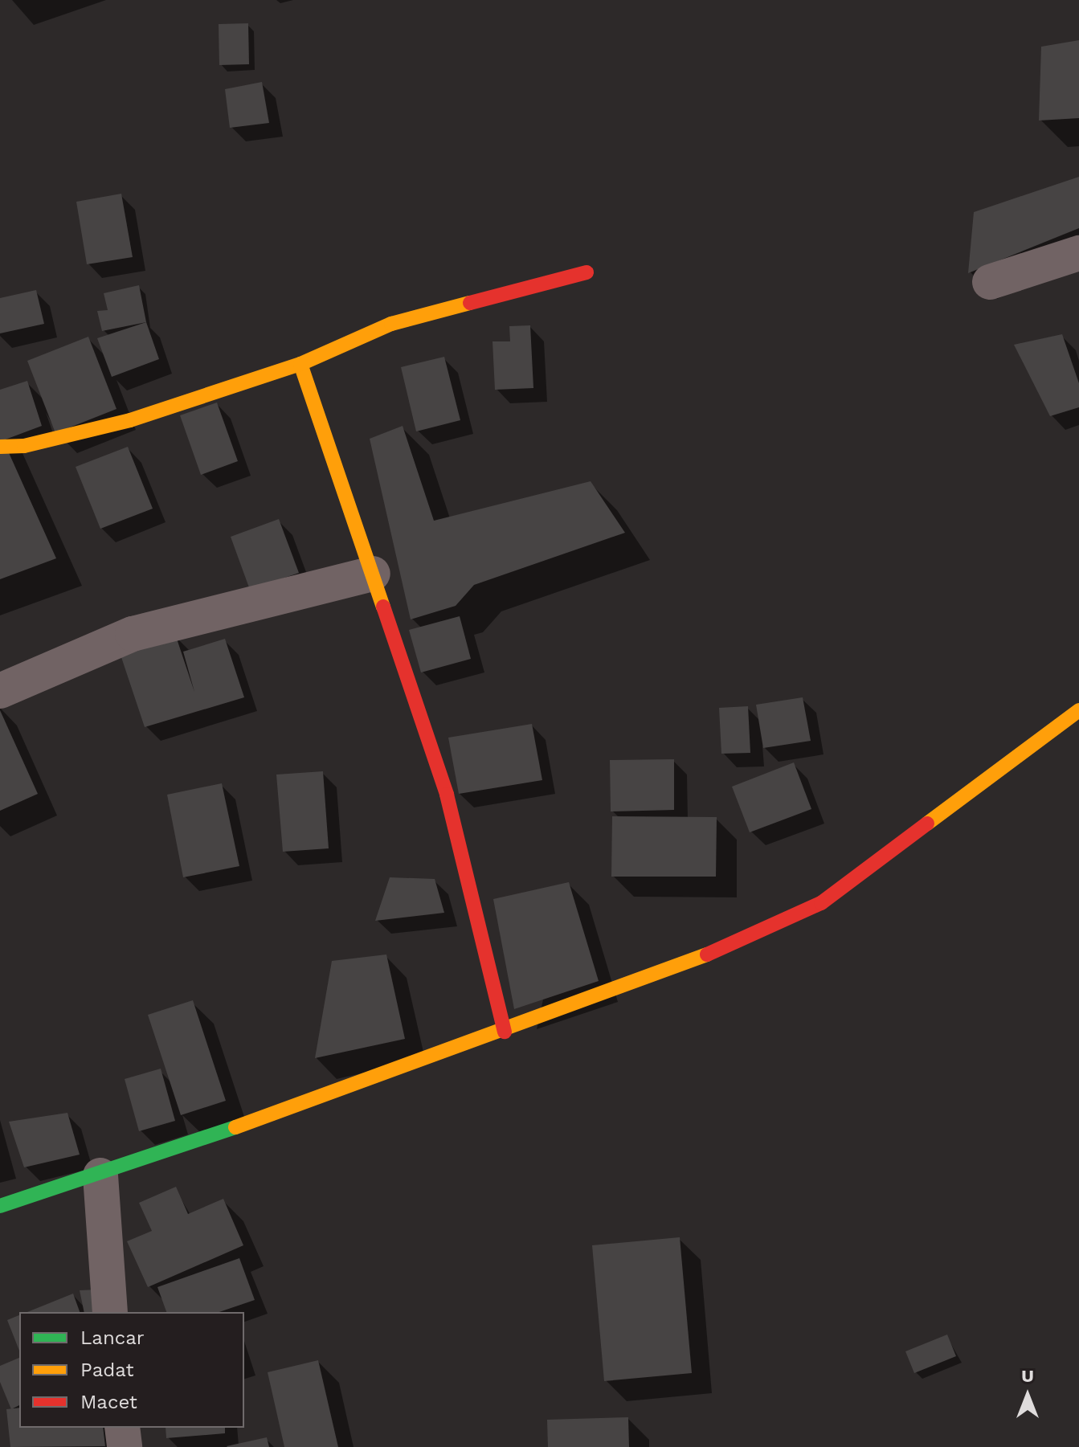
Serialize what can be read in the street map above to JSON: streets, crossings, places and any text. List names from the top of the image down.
{
  "legend": ["Lancar", "Padat", "Macet"],
  "north": "top"
}
